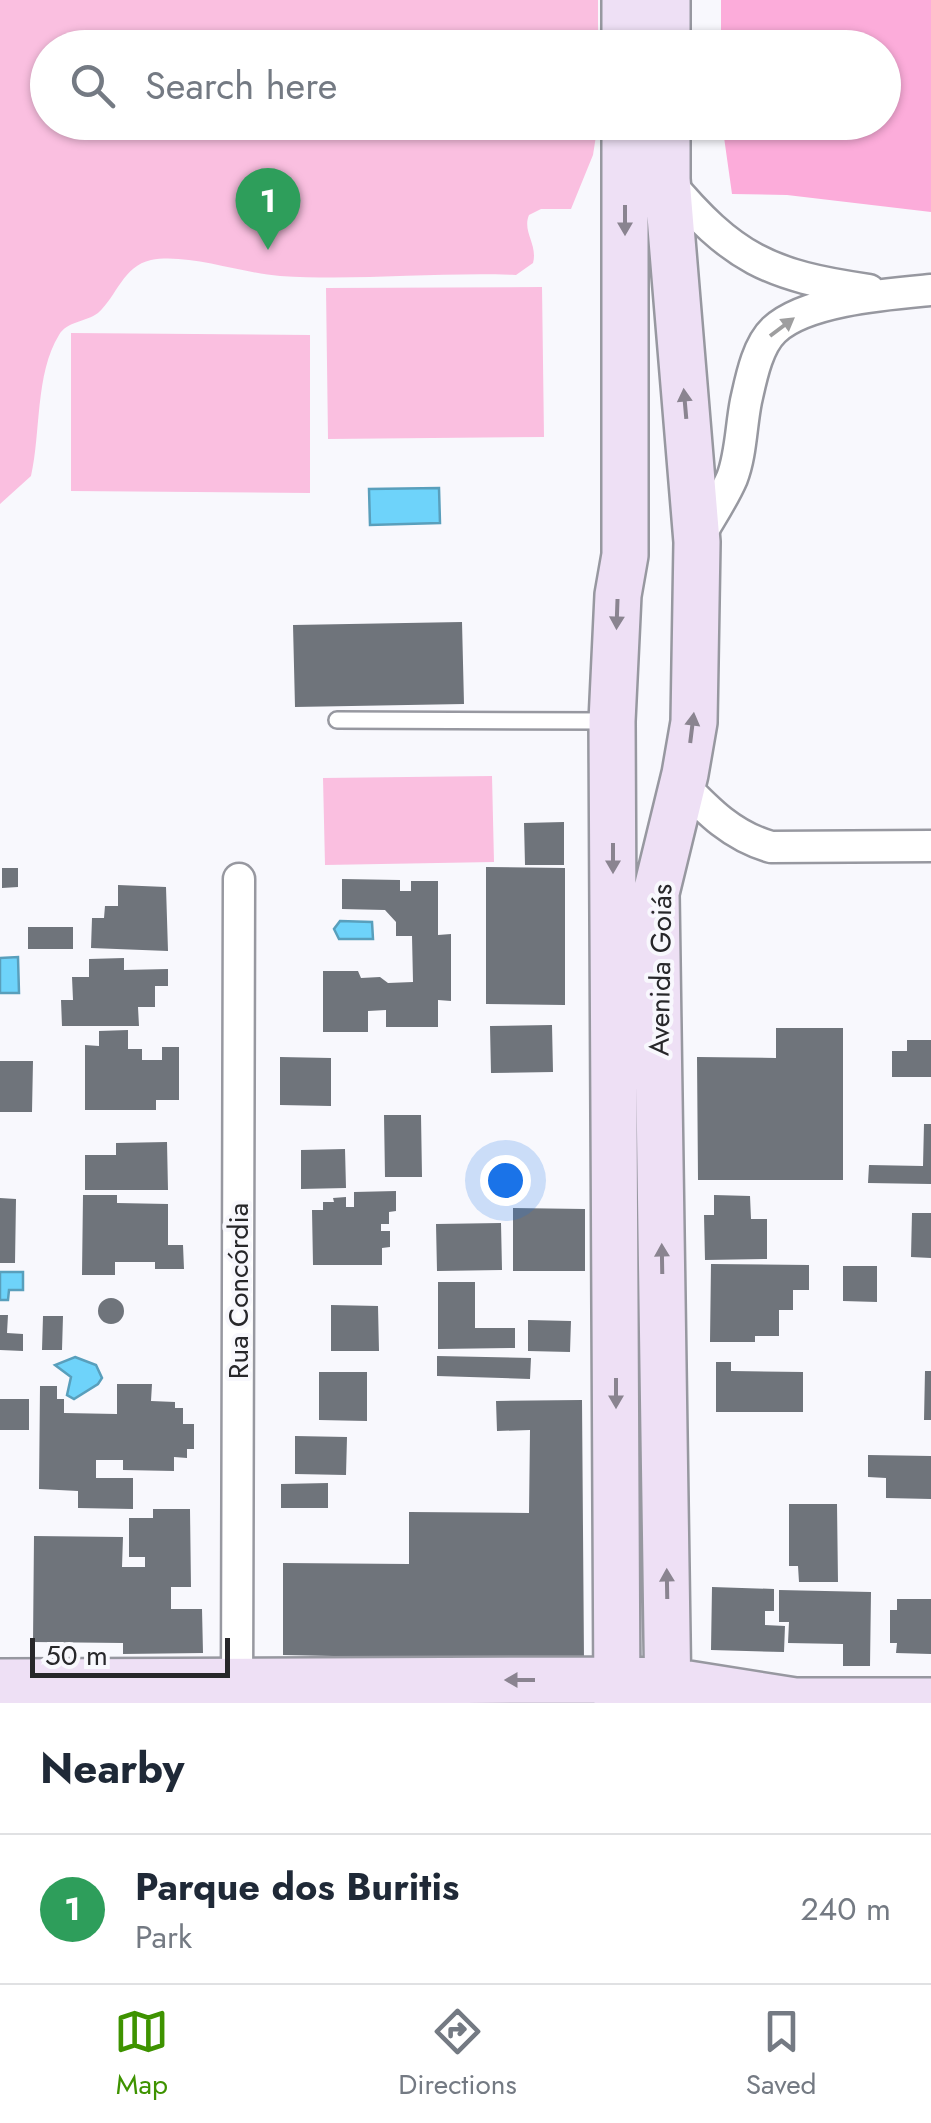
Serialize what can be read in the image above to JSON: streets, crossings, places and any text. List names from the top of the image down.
{
  "streets": {
    "main road": ["Avenida Goiás"],
    "street": ["Rua Concórdia"]
  },
  "scale_bar": "50 m",
  "page": {
    "search": "Search here",
    "pins": "1",
    "scale": "50 m",
    "heading": "Nearby",
    "list": [
      {
        "mark": "1",
        "name": "Parque dos Buritis",
        "note": "Park",
        "value": "240 m"
      }
    ],
    "nav": ["Map", "Directions", "Saved"]
  }
}
